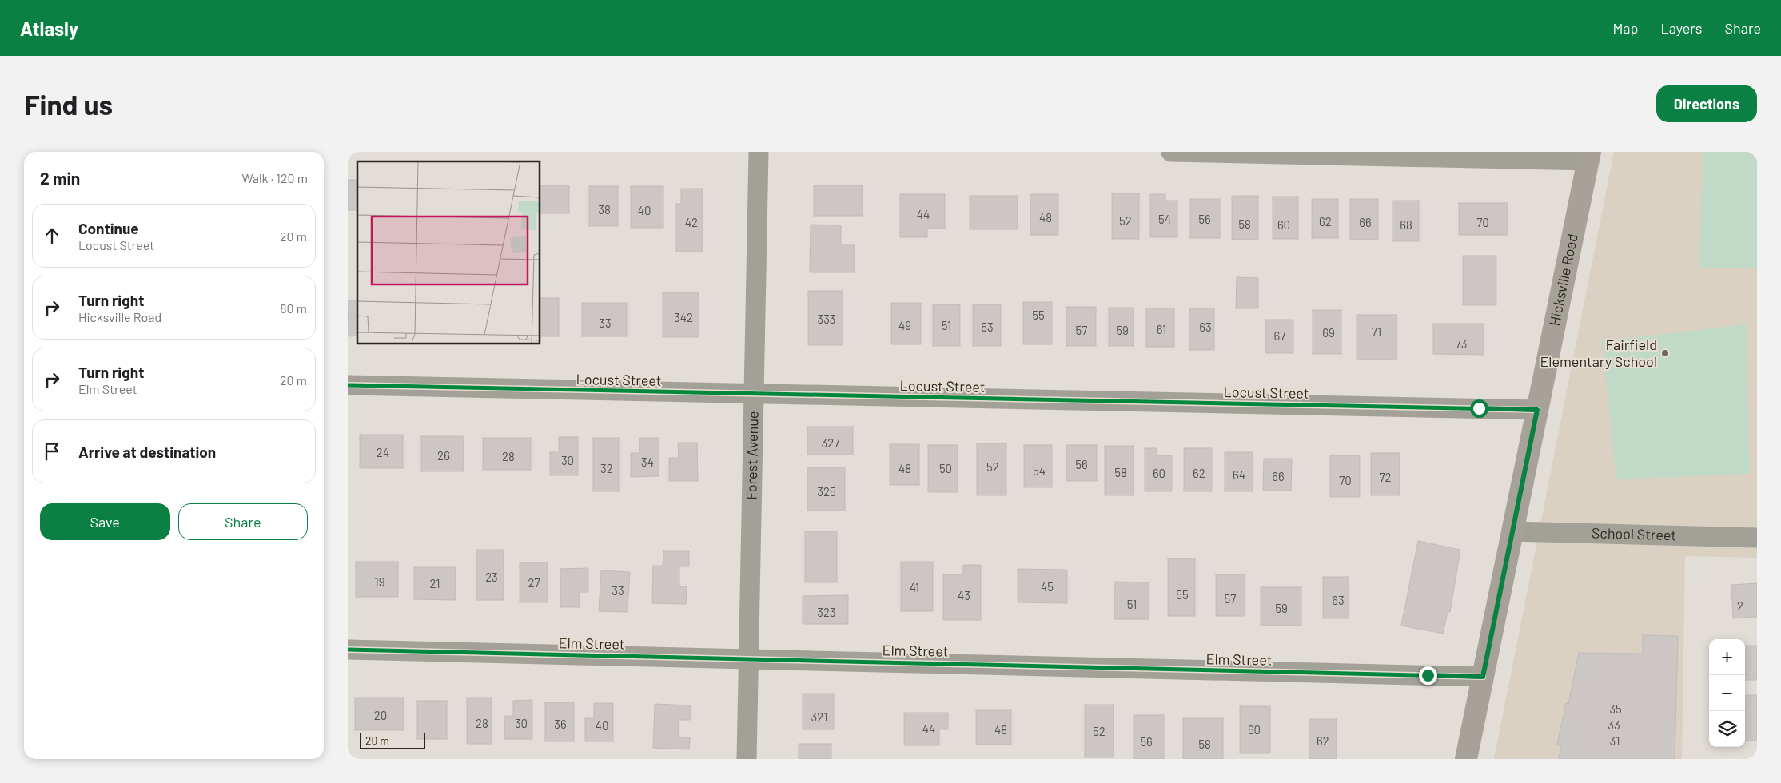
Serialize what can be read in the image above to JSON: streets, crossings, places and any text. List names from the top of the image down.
{
  "streets": {
    "main road": ["Hicksville Road"],
    "street": [
      "Locust Street",
      "Forest Avenue",
      "School Street",
      "Elm Street"
    ]
  },
  "crossings": [
    ["Hicksville Road", "Locust Street"],
    ["Hicksville Road", "School Street"],
    ["Hicksville Road", "Elm Street"],
    ["Locust Street", "Forest Avenue"],
    ["Forest Avenue", "Elm Street"]
  ],
  "places": ["Fairfield Elementary School"],
  "house_numbers": [
    "38",
    "40",
    "44",
    "48",
    "54",
    "56",
    "52",
    "62",
    "42",
    "66",
    "70",
    "58",
    "60",
    "68",
    "55",
    "342",
    "333",
    "33",
    "49",
    "51",
    "53",
    "63",
    "61",
    "57",
    "59",
    "71",
    "69",
    "67",
    "73",
    "327",
    "24",
    "26",
    "28",
    "30",
    "34",
    "56",
    "52",
    "32",
    "48",
    "50",
    "54",
    "58",
    "60",
    "62",
    "64",
    "66",
    "72",
    "70",
    "325",
    "23",
    "19",
    "27",
    "21",
    "45",
    "41",
    "33",
    "55",
    "43",
    "57",
    "63",
    "51",
    "2",
    "59",
    "323",
    "35",
    "20",
    "321",
    "28",
    "30",
    "36",
    "33",
    "40",
    "44",
    "48",
    "60",
    "52",
    "62",
    "31",
    "56",
    "58"
  ],
  "scale_bar": "20 m",
  "page": {
    "header": "Atlasly",
    "nav": ["Map", "Layers", "Share"],
    "buttons": [
      "Directions",
      ["Save", "Share"]
    ],
    "title": "Find us",
    "heading": ["2 min", "Walk · 120 m"],
    "list": [
      ["Continue", "Locust Street", "20 m"],
      ["Turn right", "Hicksville Road", "80 m"],
      ["Turn right", "Elm Street", "20 m"],
      "Arrive at destination"
    ],
    "map_buttons": ["+", "−"],
    "scale": "20 m"
  }
}
